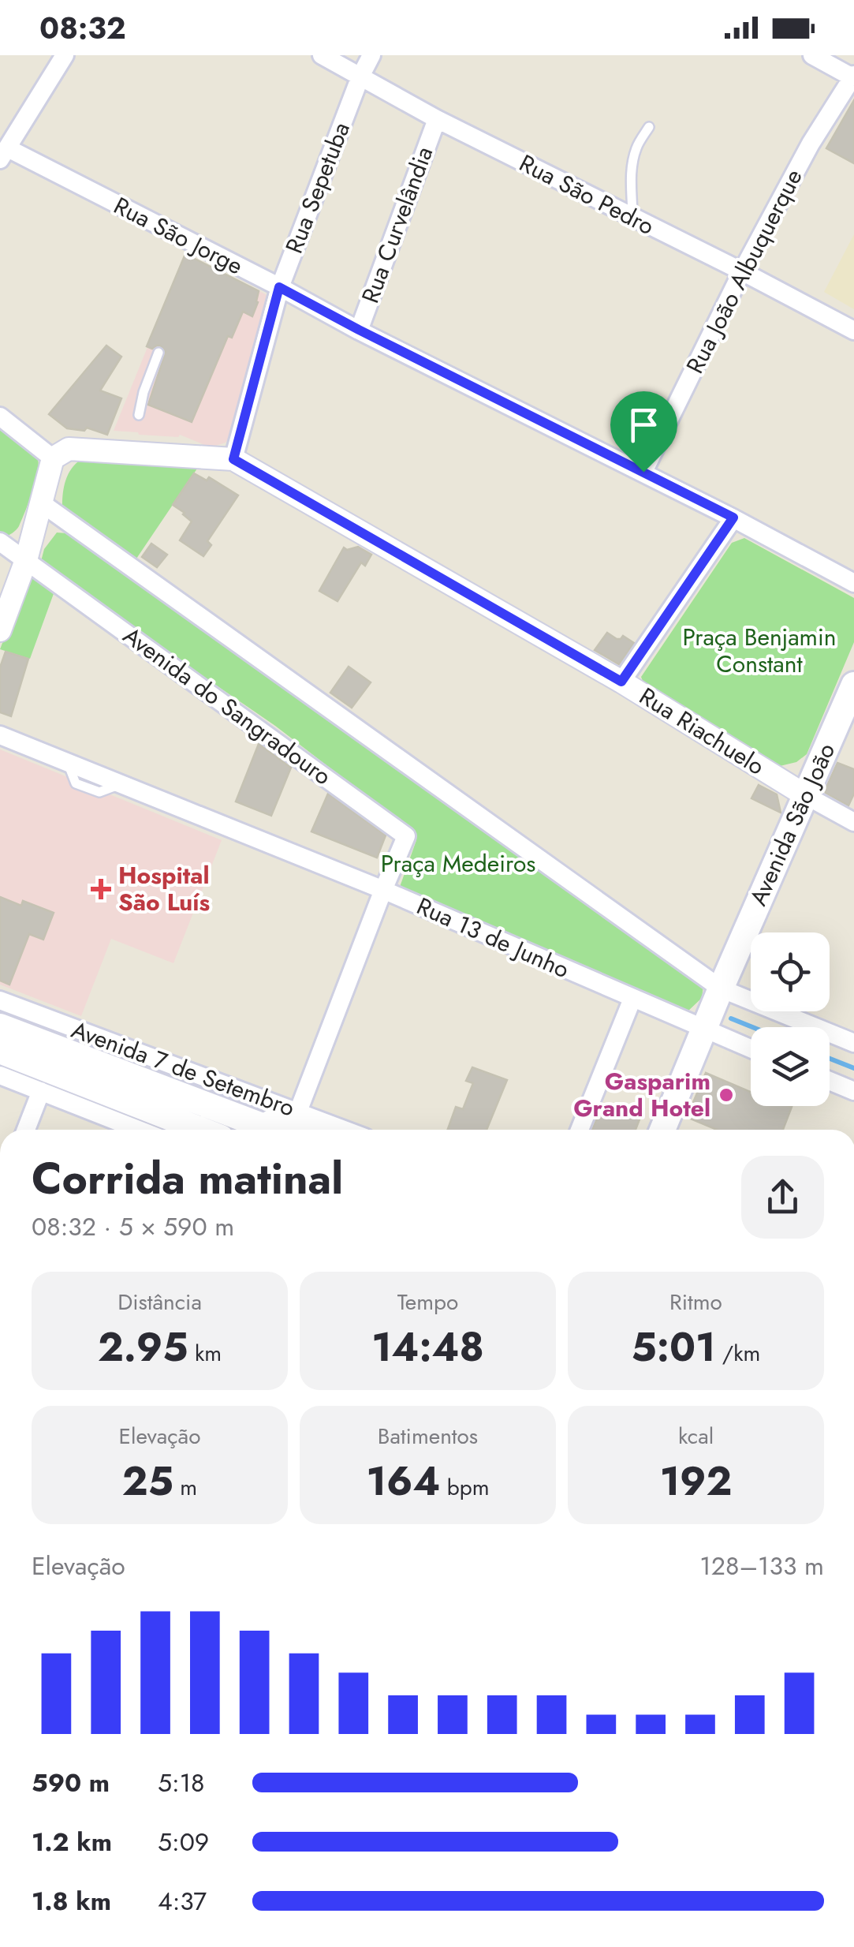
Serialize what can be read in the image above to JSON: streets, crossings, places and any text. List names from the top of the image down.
{
  "streets": {
    "main road": ["Avenida São João", "Avenida 7 de Setembro"],
    "street": [
      "Rua Sepetuba",
      "Rua São Pedro",
      "Rua Curvelândia",
      "Rua São Jorge",
      "Rua João Albuquerque",
      "Avenida do Sangradouro",
      "Rua Riachuelo",
      "Rua 13 de Junho"
    ]
  },
  "crossings": [
    ["Rua Sepetuba", "Rua São Pedro"],
    ["Rua Sepetuba", "Rua São Jorge"],
    ["Rua Sepetuba", "Rua Riachuelo"],
    ["Rua São Pedro", "Rua Curvelândia"],
    ["Rua São Pedro", "Rua João Albuquerque"],
    ["Rua Curvelândia", "Rua São Jorge"],
    ["Rua São Jorge", "Rua João Albuquerque"],
    ["Avenida do Sangradouro", "Rua 13 de Junho"],
    ["Rua Riachuelo", "Avenida São João"],
    ["Avenida São João", "Rua 13 de Junho"]
  ],
  "parks": ["Praça Benjamin Constant", "Praça Medeiros"],
  "places": {
    "health": ["Hospital São Luís"],
    "other": ["Gasparim Grand Hotel"]
  },
  "page": {
    "status": "08:32",
    "heading": ["Corrida matinal", "08:32 · 5 × 590 m"],
    "stats": [
      ["Distância", "2.95 km"],
      ["Tempo", "14:48"],
      ["Ritmo", "5:01 /km"],
      ["Elevação", "25 m"],
      ["Batimentos", "164 bpm"],
      ["kcal", "192"]
    ],
    "chart": ["Elevação", "128–133 m"],
    "list": [
      {
        "name": "590 m",
        "note": "5:18"
      },
      {
        "name": "1.2 km",
        "note": "5:09"
      },
      {
        "name": "1.8 km",
        "note": "4:37"
      }
    ]
  }
}
